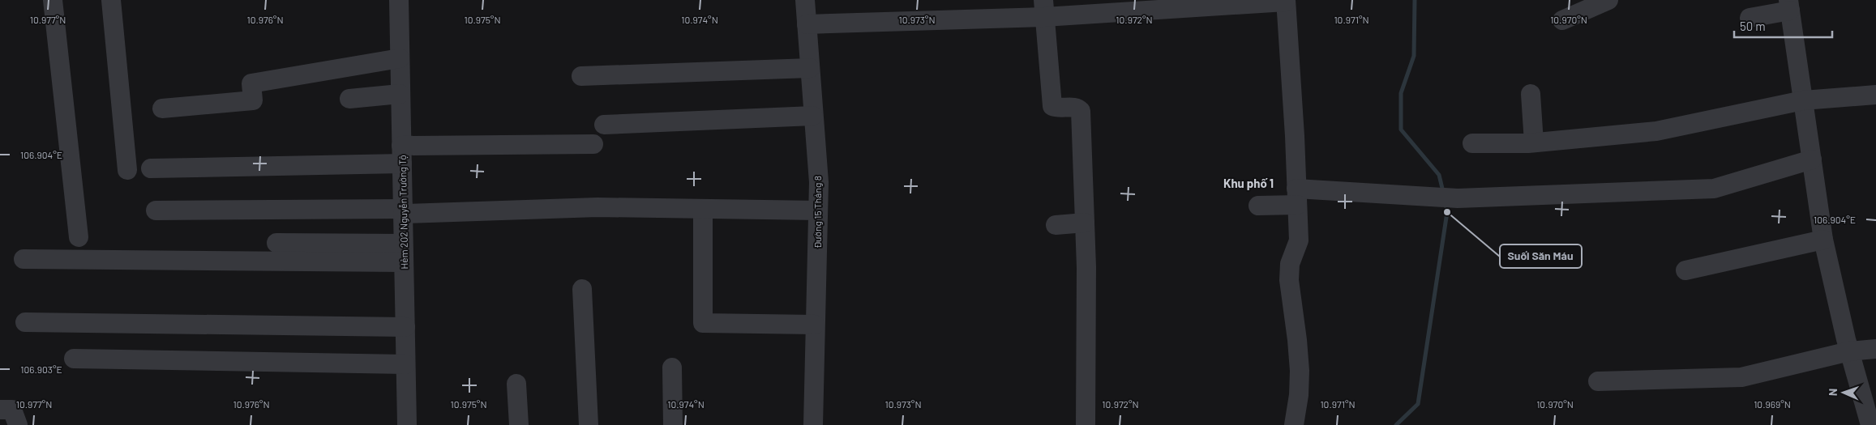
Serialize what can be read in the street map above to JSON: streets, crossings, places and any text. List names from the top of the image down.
{
  "streets": {
    "street": ["Hẻm 202 Nguyễn Trường Tộ", "Đường 15 Tháng 8"]
  },
  "districts": ["Khu phố 1"],
  "places": ["Suối Săn Máu"],
  "scale_bar": "50 m",
  "north": "left",
  "coordinates": [
    "10.977°N",
    "10.976°N",
    "10.975°N",
    "10.974°N",
    "10.973°N",
    "10.972°N",
    "10.971°N",
    "10.970°N",
    "106.904°E",
    "106.903°E",
    "10.969°N"
  ]
}
